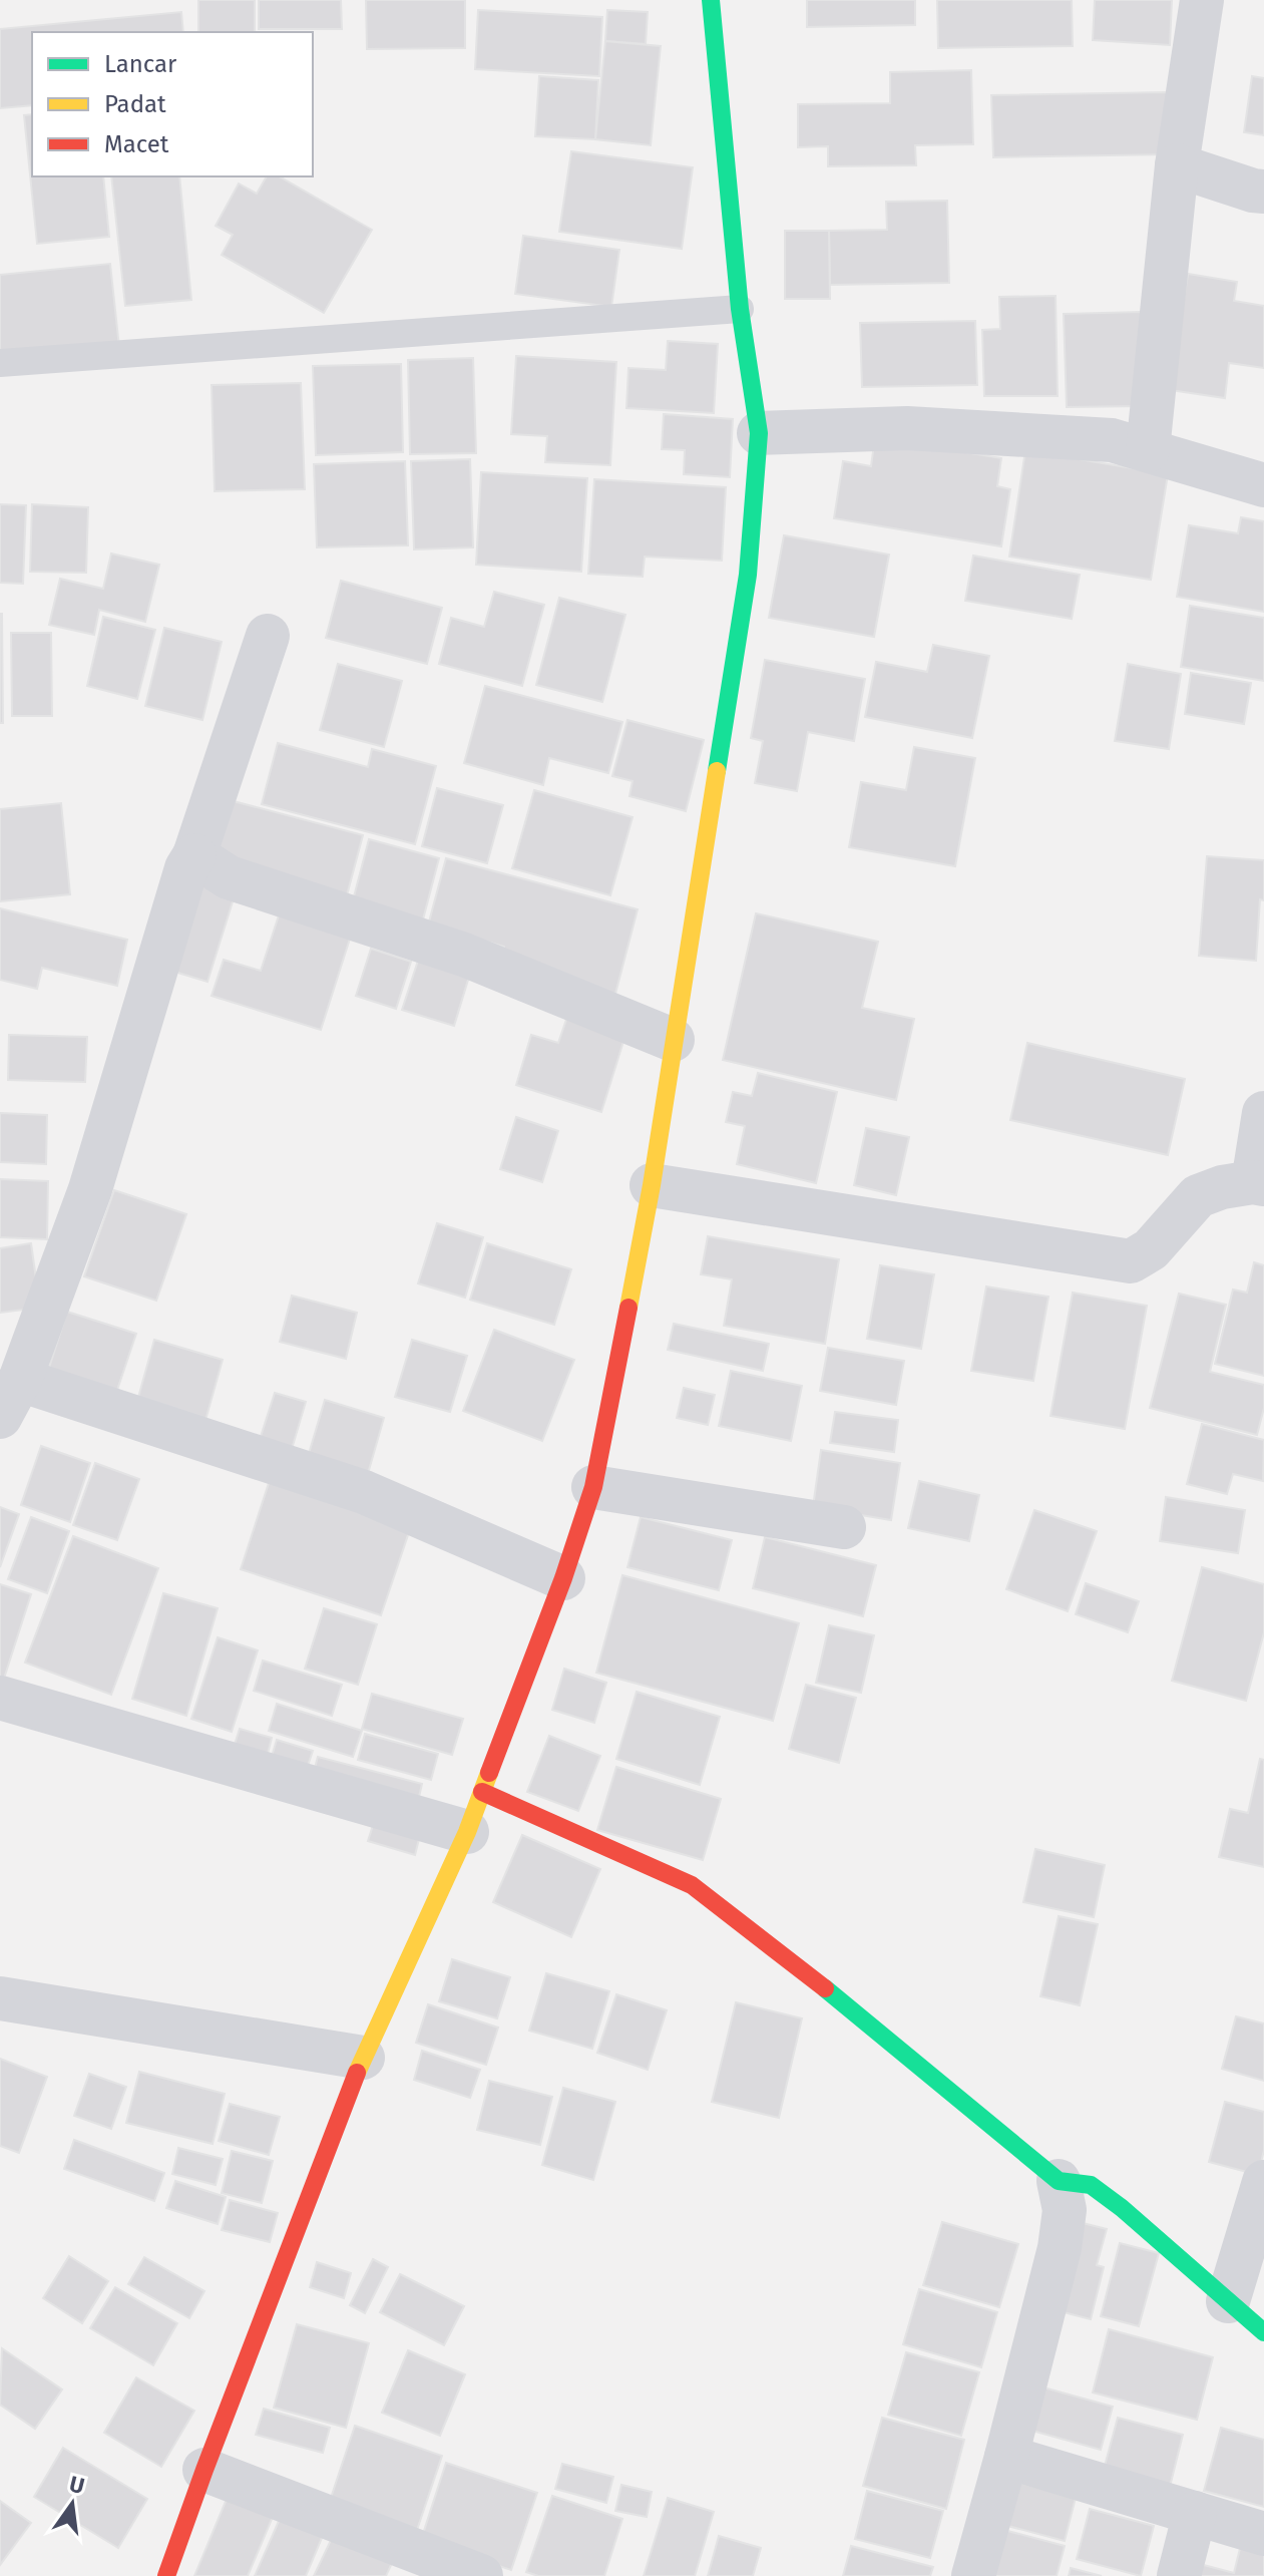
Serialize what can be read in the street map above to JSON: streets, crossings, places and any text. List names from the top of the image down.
{
  "legend": ["Lancar", "Padat", "Macet"],
  "north": "top"
}
